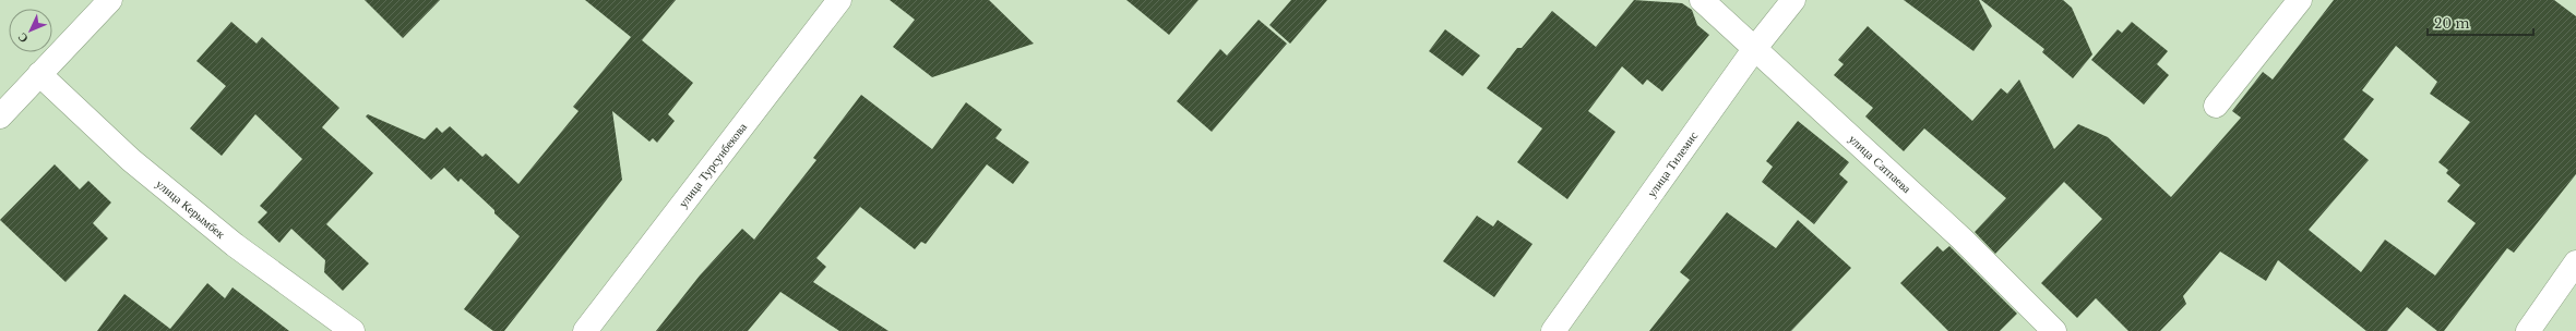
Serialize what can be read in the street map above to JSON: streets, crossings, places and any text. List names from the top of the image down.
{
  "streets": {
    "street": [
      "улица Сатпаева",
      "улица Турсунбекова",
      "улица Тилемис",
      "улица Керымбек"
    ]
  },
  "crossings": [
    ["улица Сатпаева", "улица Тилемис"]
  ],
  "scale_bar": "20 m",
  "north": "bottom left"
}
